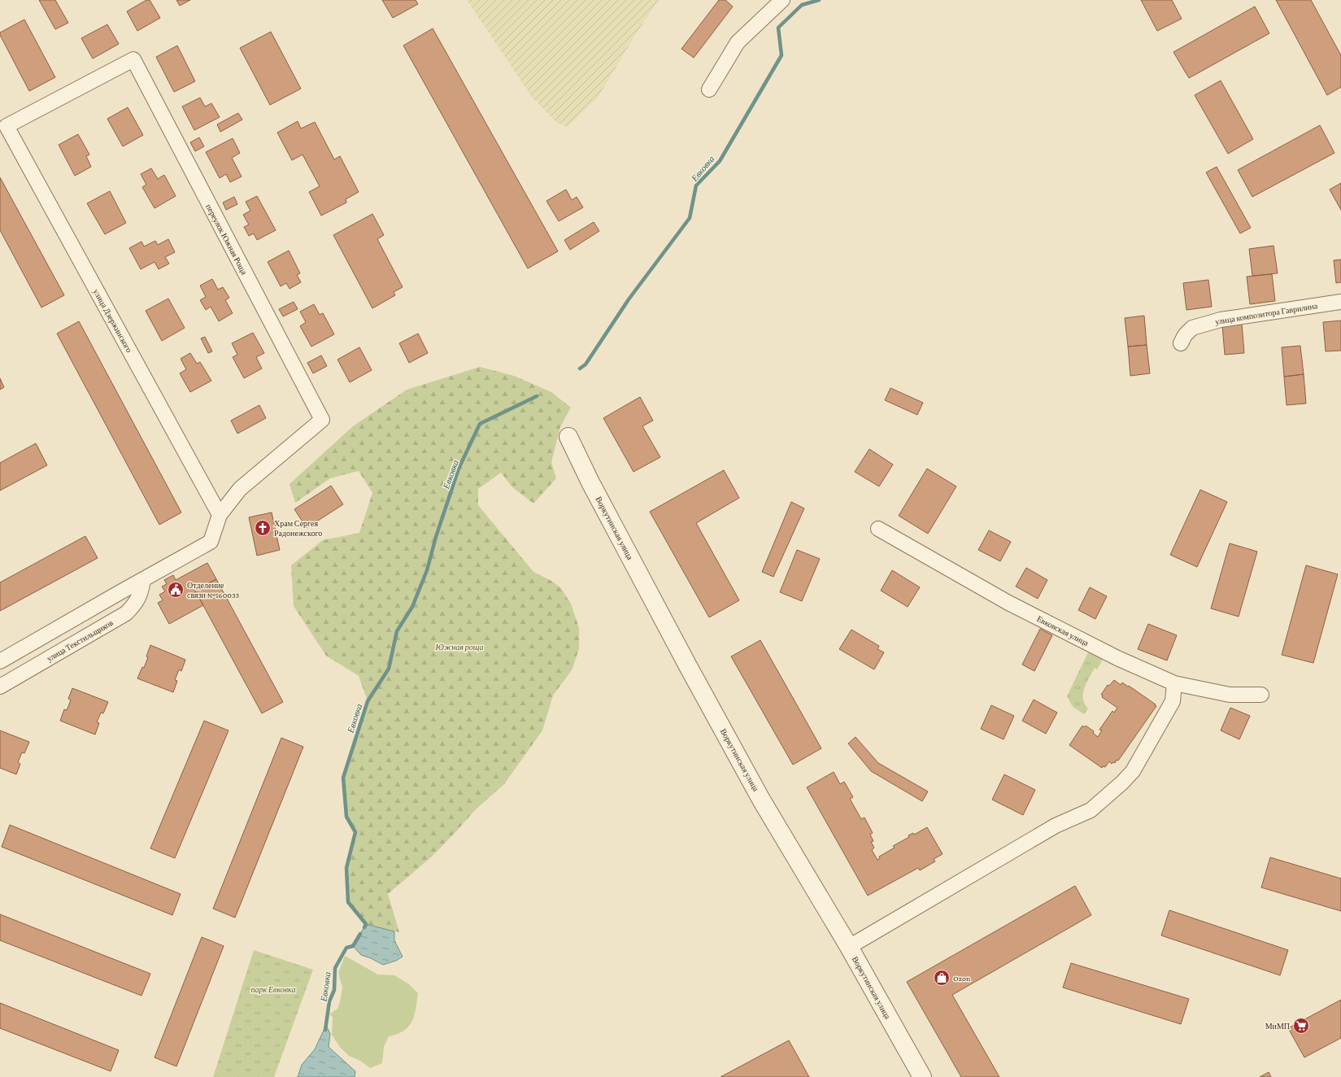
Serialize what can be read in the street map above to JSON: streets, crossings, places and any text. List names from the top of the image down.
{
  "streets": {
    "street": [
      "переулок Южная Роща",
      "улица композитора Гаврилина",
      "улица Дзержинского",
      "Воркутинская улица",
      "Евковская улица",
      "улица Текстильщиков"
    ]
  },
  "crossings": [
    ["переулок Южная Роща", "улица Дзержинского"]
  ],
  "water": ["Евковка"],
  "parks": ["Южная роща", "парк Евковка"],
  "places": {
    "church": ["Храм Сергея Радонежского"],
    "public building": ["Отделение связи №160033"],
    "shop": ["Ozon"],
    "supermarket": ["МиМП"]
  }
}
